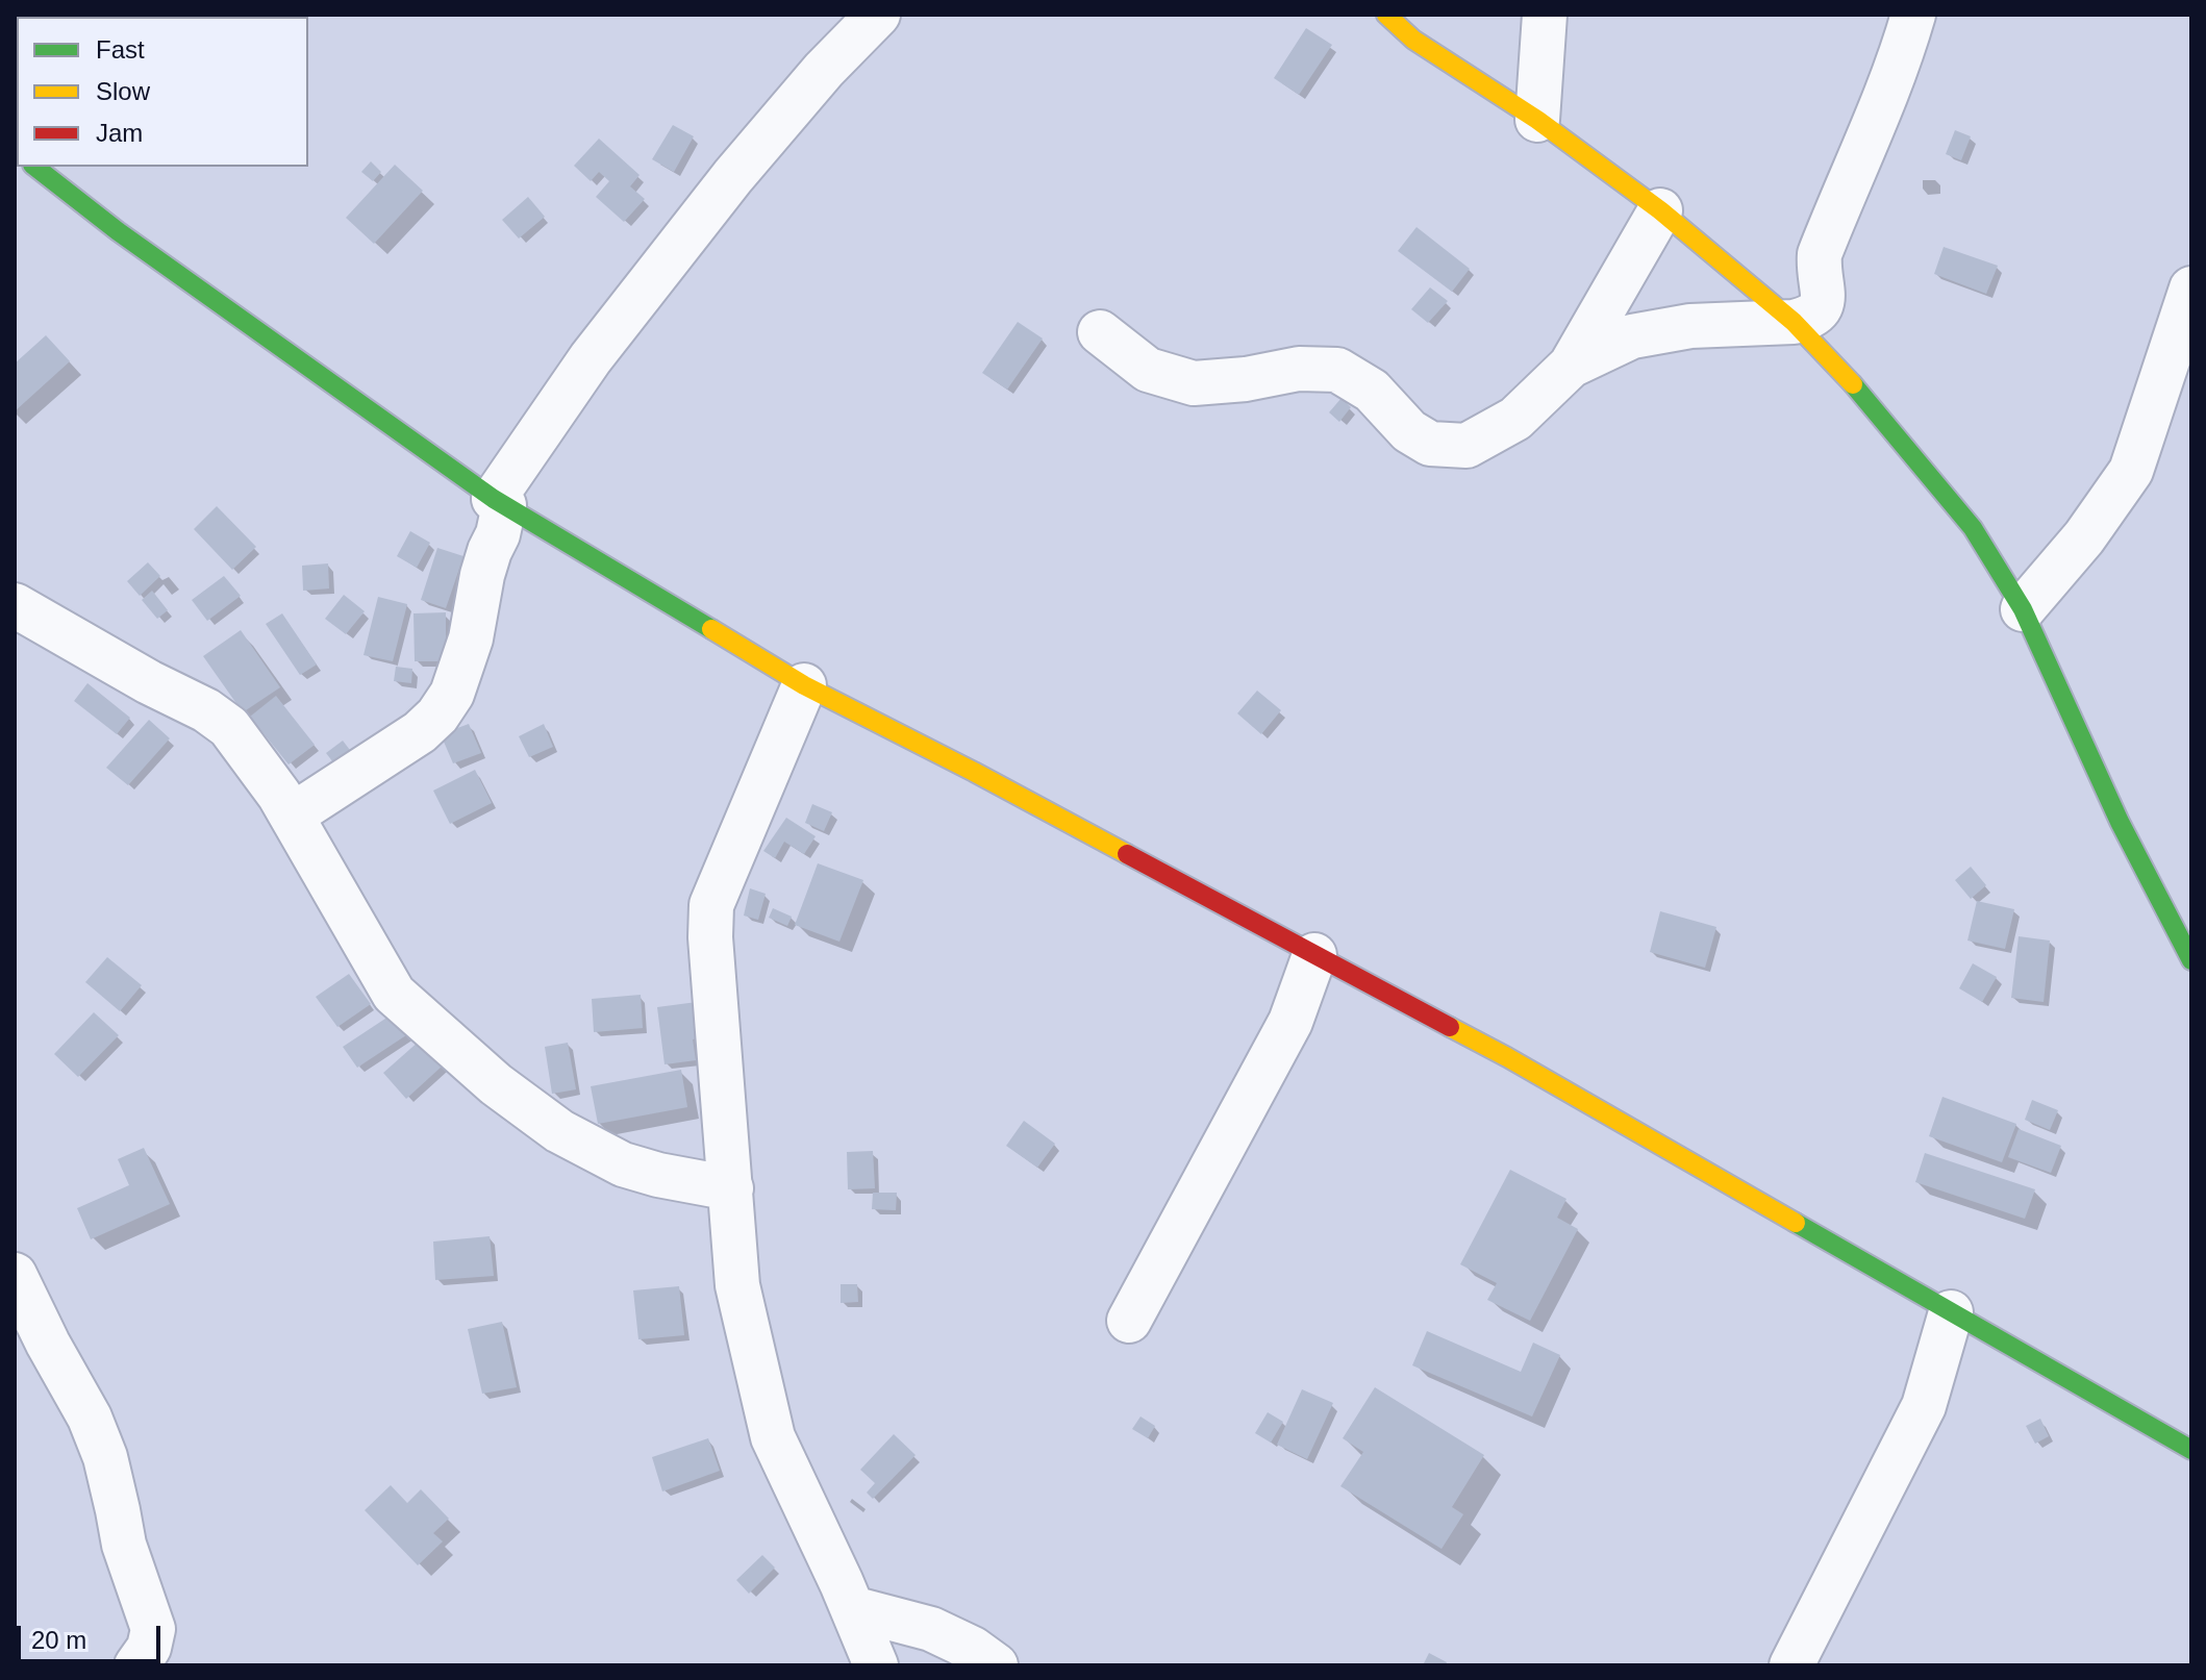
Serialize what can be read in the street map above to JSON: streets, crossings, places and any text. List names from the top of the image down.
{
  "legend": ["Fast", "Slow", "Jam"],
  "scale_bar": "20 m"
}
